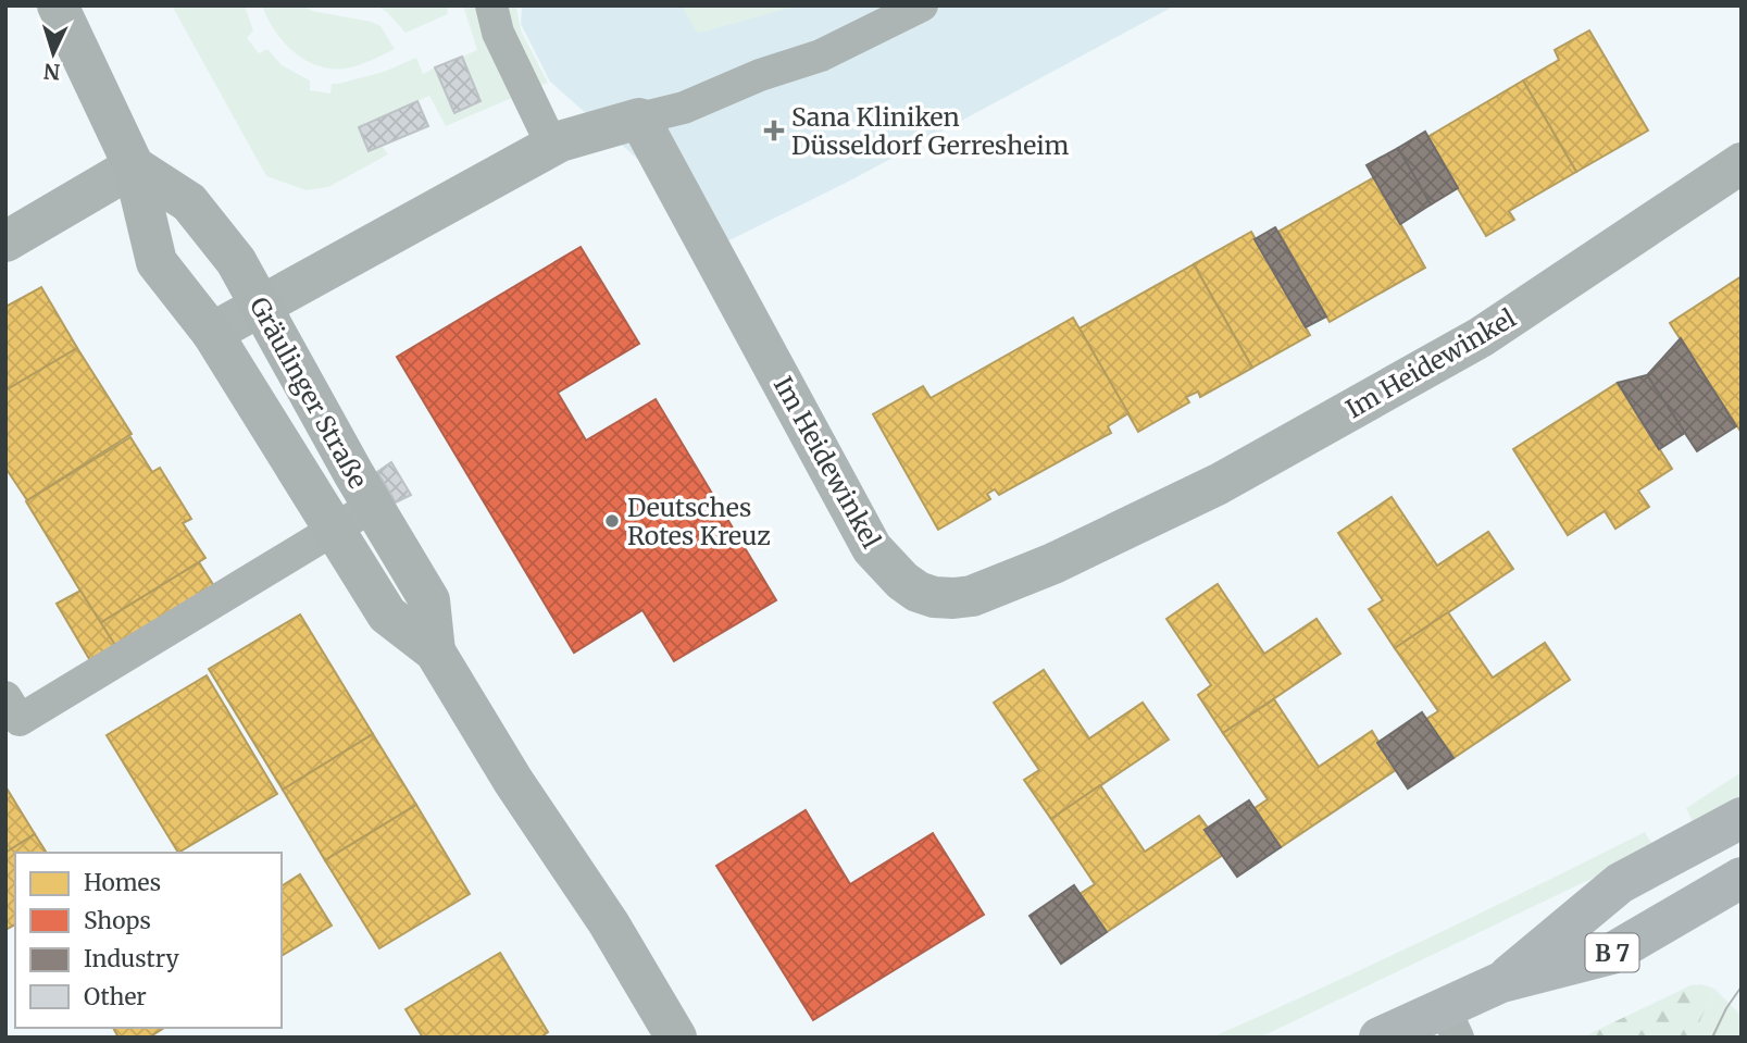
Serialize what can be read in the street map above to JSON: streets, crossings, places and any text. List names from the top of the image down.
{
  "streets": {
    "main road": ["Gräulinger Straße", "B 7"],
    "street": ["Im Heidewinkel"]
  },
  "places": {
    "health": ["Sana Kliniken Düsseldorf Gerresheim"],
    "other": ["Deutsches Rotes Kreuz"]
  },
  "legend": [
    "Homes",
    "Shops",
    "Industry",
    "Other"
  ],
  "north": "bottom"
}
